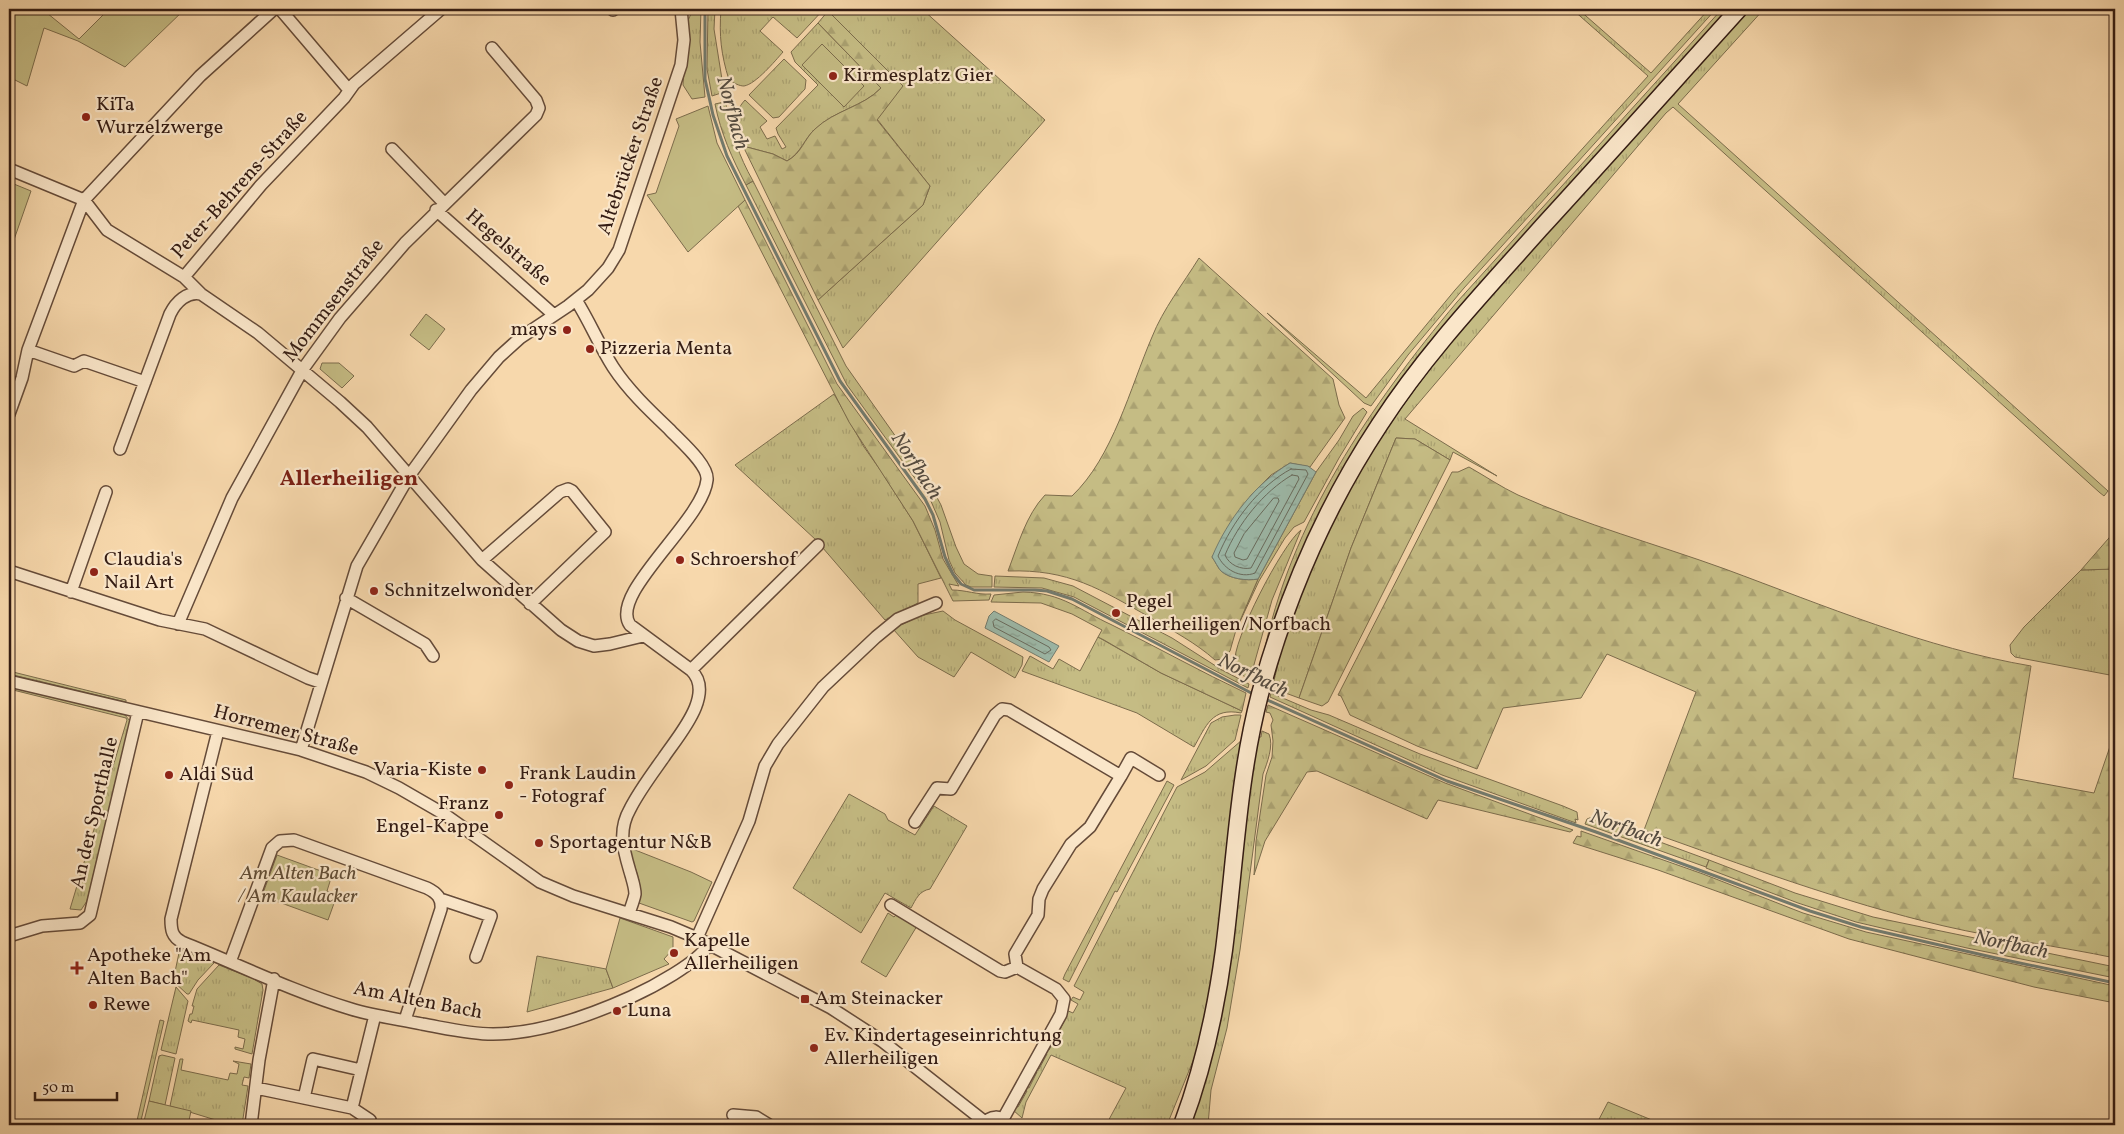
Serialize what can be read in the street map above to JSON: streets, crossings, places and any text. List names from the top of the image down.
{
  "streets": {
    "street": [
      "Altebrücker Straße",
      "Peter-Behrens-Straße",
      "Hegelstraße",
      "Mommsenstraße",
      "Horremer Straße",
      "An der Sporthalle",
      "Am Alten Bach"
    ]
  },
  "crossings": [
    ["Altebrücker Straße", "Hegelstraße"],
    ["Altebrücker Straße", "Horremer Straße"],
    ["Hegelstraße", "Mommsenstraße"],
    ["Horremer Straße", "An der Sporthalle"],
    ["Horremer Straße", "Am Alten Bach"]
  ],
  "districts": ["Allerheiligen"],
  "water": ["Norfbach"],
  "parks": ["Am Alten Bach / Am Kaulacker"],
  "places": {
    "other": [
      "Kirmesplatz Gier",
      "KiTa Wurzelzwerge",
      "mays",
      "Pizzeria Menta",
      "Schroershof",
      "Claudia's Nail Art",
      "Schnitzelwonder",
      "Pegel Allerheiligen/Norfbach",
      "Varia-Kiste",
      "Aldi Süd",
      "Frank Laudin - Fotograf",
      "Franz Engel-Kappe",
      "Sportagentur N&B",
      "Kapelle Allerheiligen",
      "Rewe",
      "Luna",
      "Ev. Kindertageseinrichtung Allerheiligen"
    ],
    "health": ["Apotheke \"Am Alten Bach\""],
    "transit": ["Am Steinacker"]
  },
  "scale_bar": "50 m"
}
